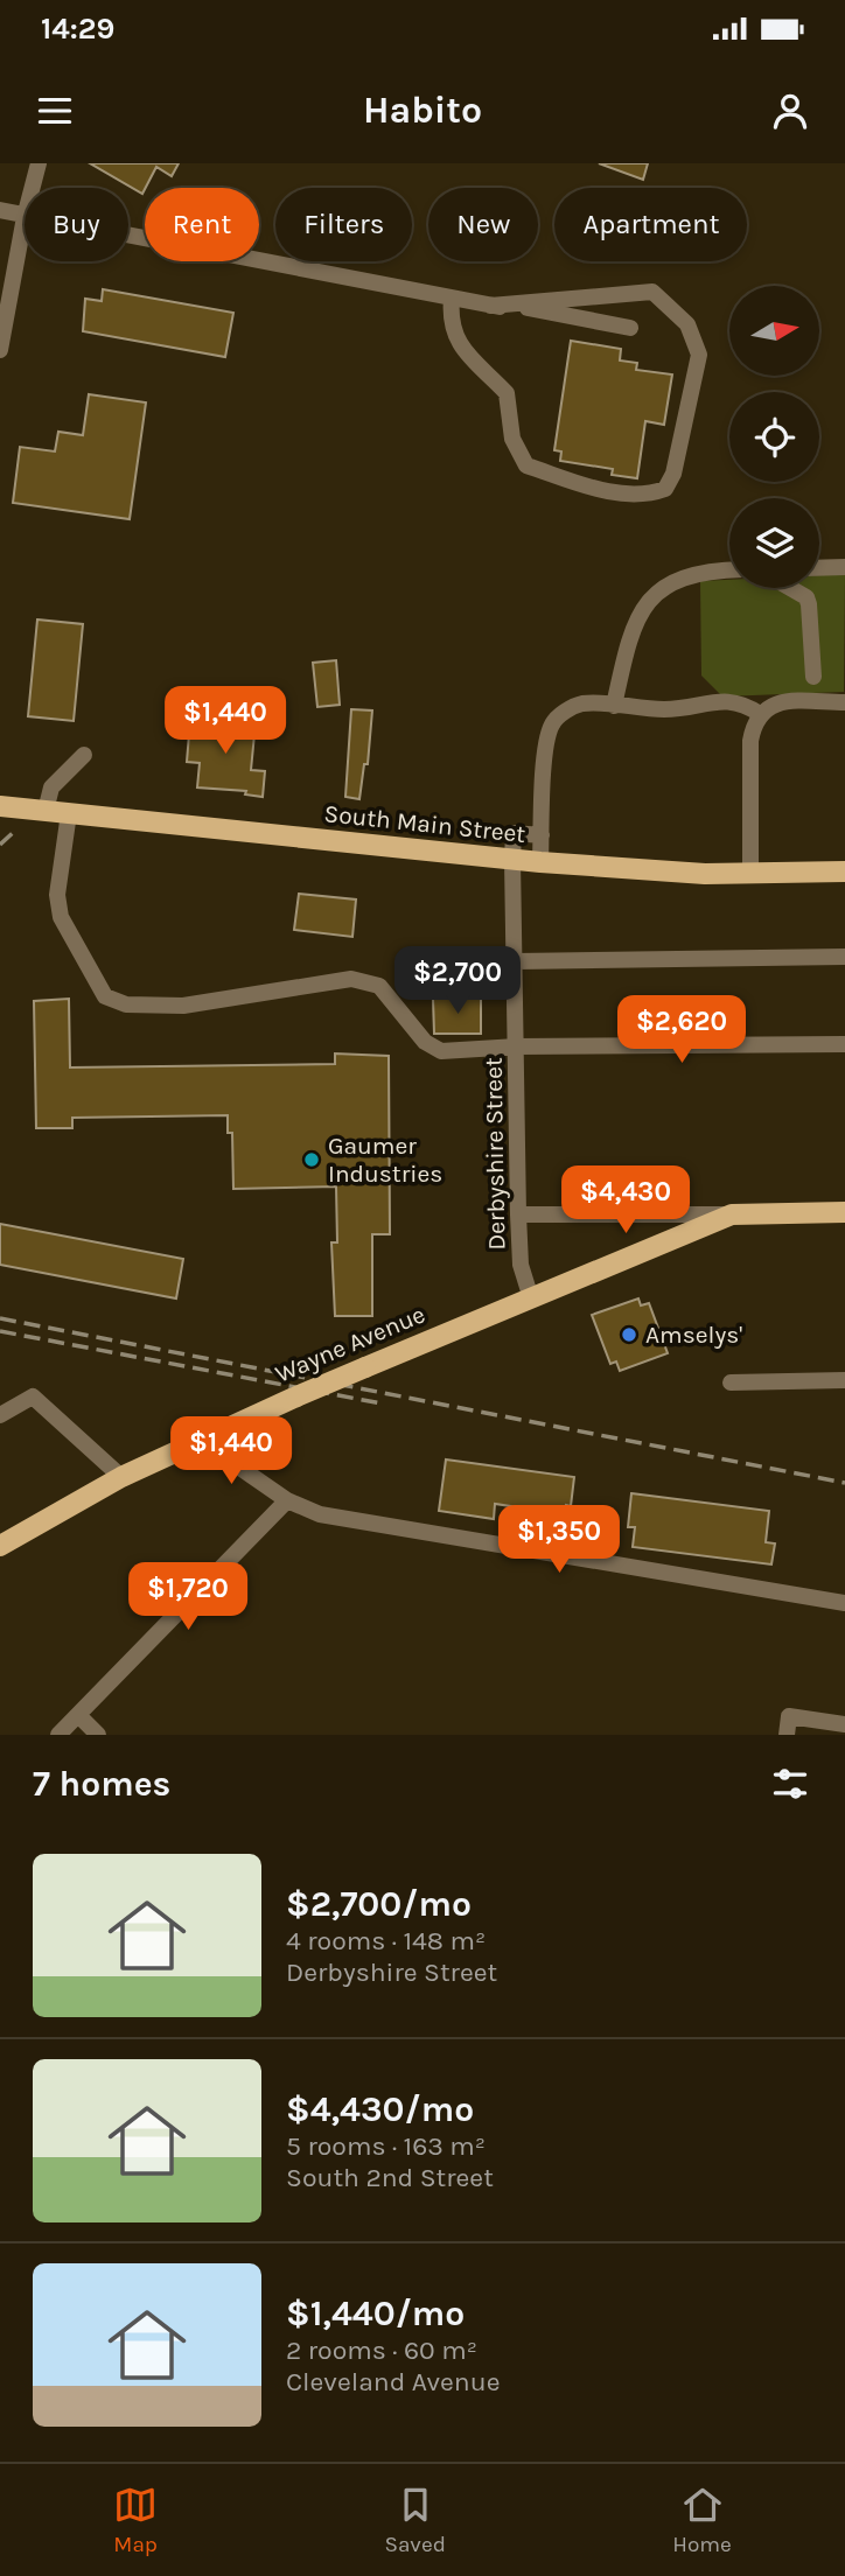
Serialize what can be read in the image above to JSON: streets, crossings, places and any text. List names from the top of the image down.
{
  "streets": {
    "main road": ["South Main Street", "Wayne Avenue"],
    "street": ["Derbyshire Street"]
  },
  "crossings": [
    ["South Main Street", "Derbyshire Street"],
    ["Derbyshire Street", "Wayne Avenue"]
  ],
  "places": ["Gaumer Industries", "Amselys'"],
  "north": "right",
  "page": {
    "status": "14:29",
    "header": "Habito",
    "chip": [
      "Buy",
      "Rent",
      "Filters",
      "New",
      "Apartment"
    ],
    "price": [
      "$1,440",
      "$2,700",
      "$2,620",
      "$4,430",
      "$1,440",
      "$1,350",
      "$1,720"
    ],
    "heading": "7 homes",
    "list": [
      {
        "name": "$2,700/mo",
        "note": "4 rooms · 148 m² · Derbyshire Street"
      },
      {
        "name": "$4,430/mo",
        "note": "5 rooms · 163 m² · South 2nd Street"
      },
      {
        "name": "$1,440/mo",
        "note": "2 rooms · 60 m² · Cleveland Avenue"
      }
    ],
    "tabs": ["Map", "Saved", "Home"]
  }
}
